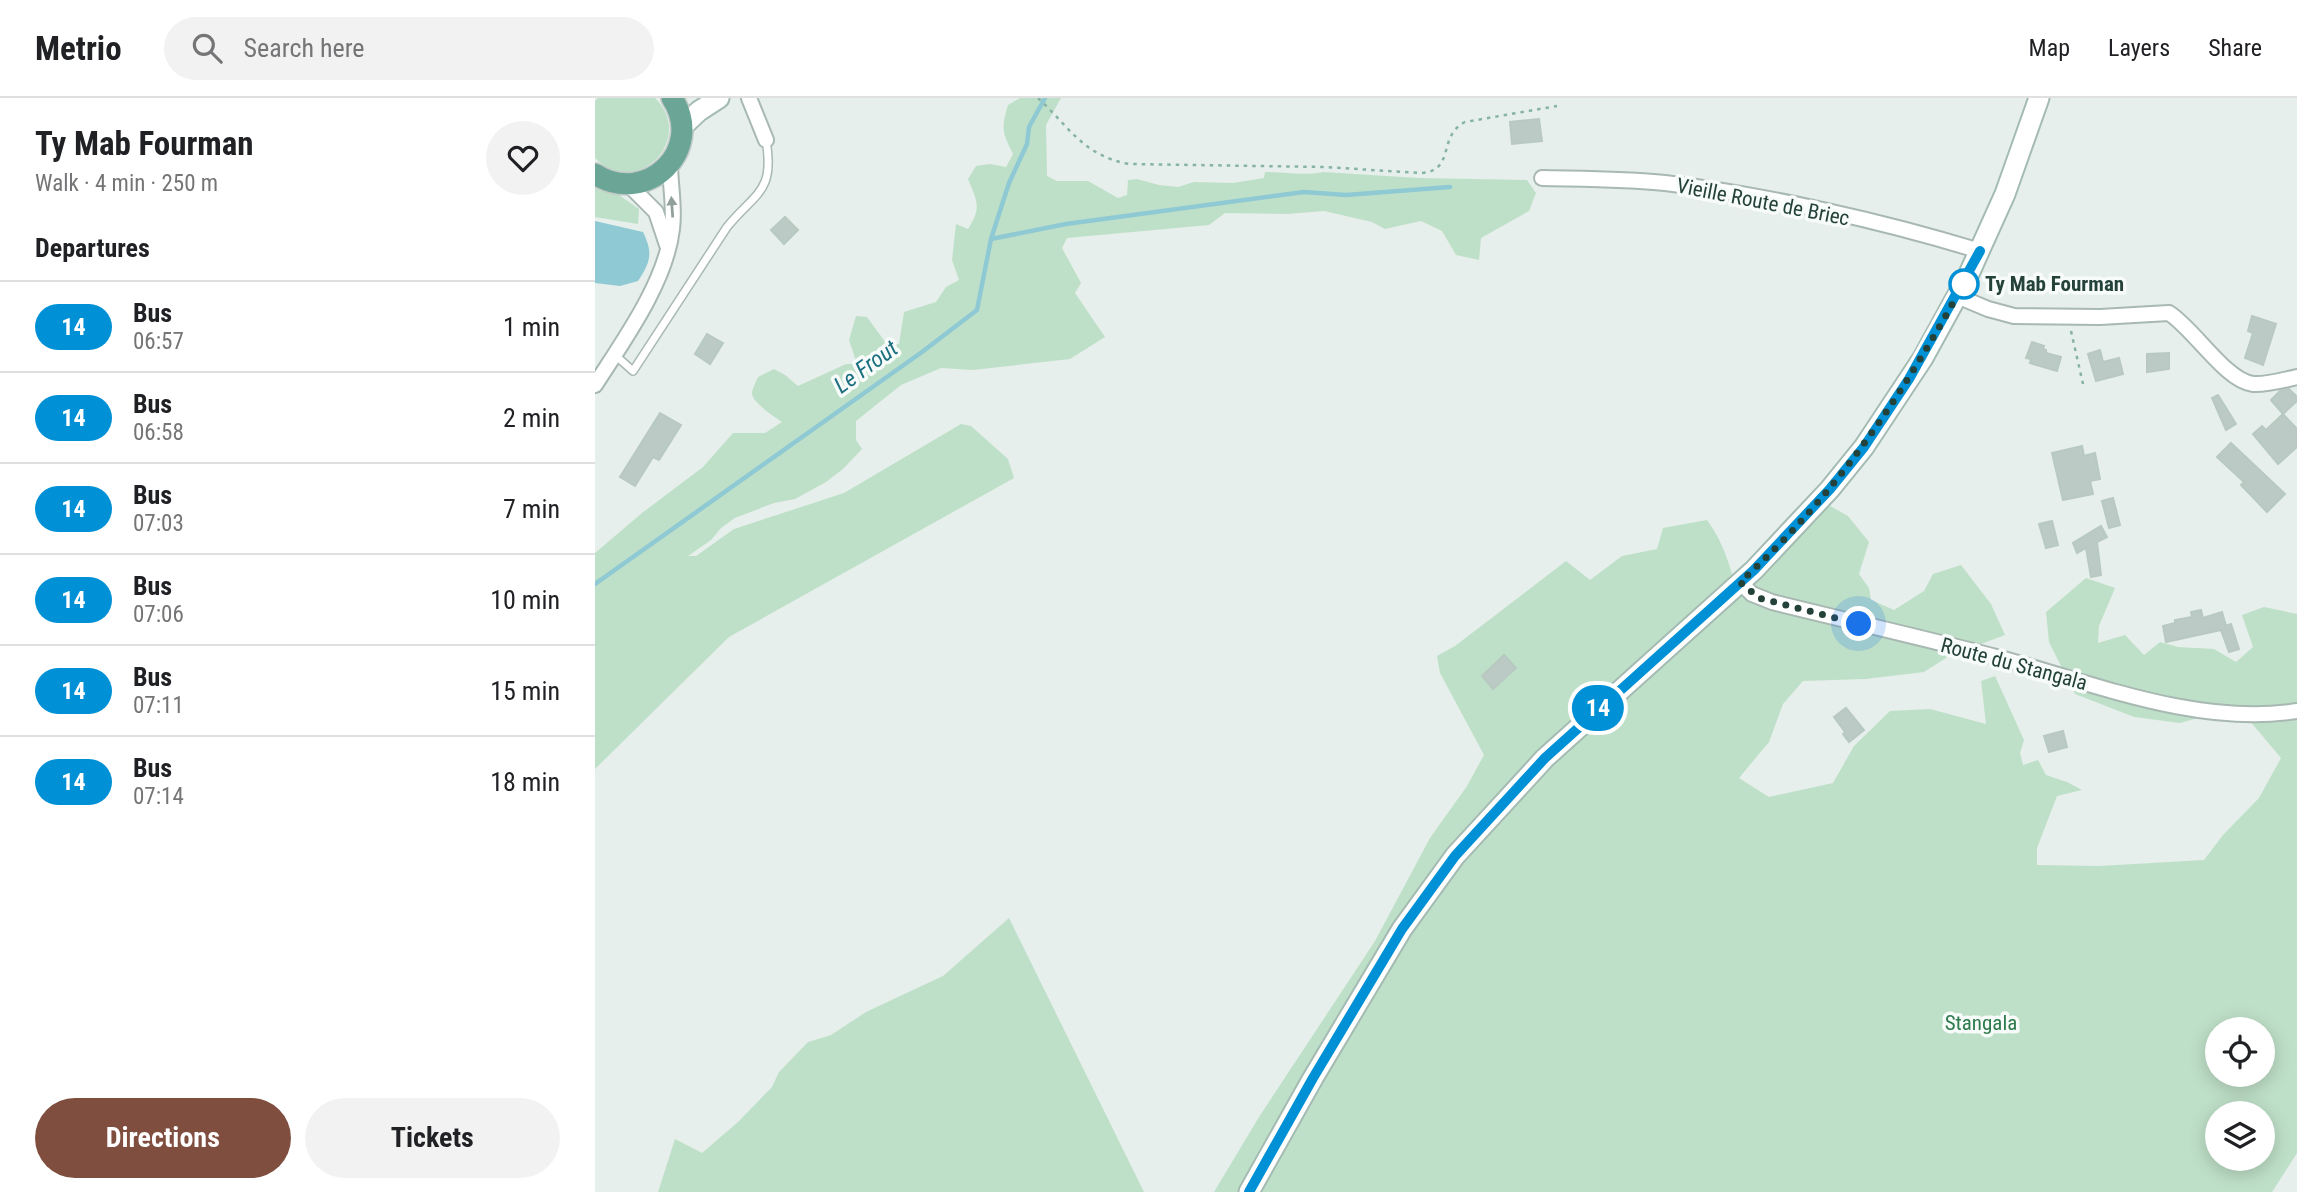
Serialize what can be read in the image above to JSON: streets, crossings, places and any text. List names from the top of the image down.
{
  "streets": {
    "street": ["Vieille Route de Briec", "Route du Stangala"]
  },
  "water": ["Le Frout"],
  "parks": ["Stangala"],
  "places": ["Ty Mab Fourman"],
  "lines": ["bus line 14"],
  "page": {
    "header": "Metrio",
    "search": "Search here",
    "nav": ["Map", "Layers", "Share"],
    "heading": [
      ["Ty Mab Fourman", "Walk · 4 min · 250 m"],
      "Departures"
    ],
    "on_map": "14",
    "list": [
      {
        "mark": "14",
        "name": "Bus",
        "note": "06:57",
        "value": "1 min"
      },
      {
        "mark": "14",
        "name": "Bus",
        "note": "06:58",
        "value": "2 min"
      },
      {
        "mark": "14",
        "name": "Bus",
        "note": "07:03",
        "value": "7 min"
      },
      {
        "mark": "14",
        "name": "Bus",
        "note": "07:06",
        "value": "10 min"
      },
      {
        "mark": "14",
        "name": "Bus",
        "note": "07:11",
        "value": "15 min"
      },
      {
        "mark": "14",
        "name": "Bus",
        "note": "07:14",
        "value": "18 min"
      }
    ],
    "buttons": ["Directions", "Tickets"]
  }
}
